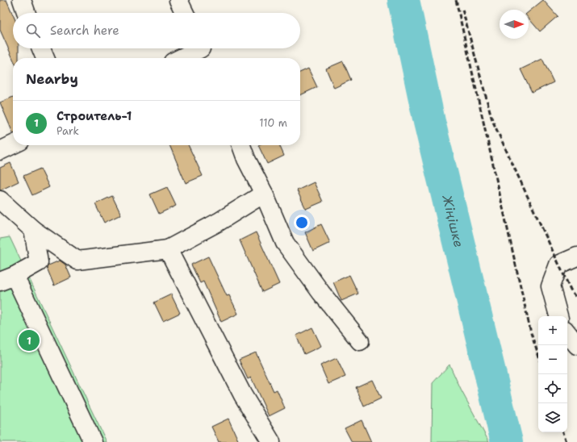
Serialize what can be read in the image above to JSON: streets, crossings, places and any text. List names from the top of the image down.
{
  "water": ["Жіңішке"],
  "north": "right",
  "page": {
    "search": "Search here",
    "heading": "Nearby",
    "list": [
      {
        "mark": "1",
        "name": "Строитель-1",
        "note": "Park",
        "value": "110 m"
      }
    ],
    "map_buttons": ["+", "−"],
    "pins": "1"
  }
}
